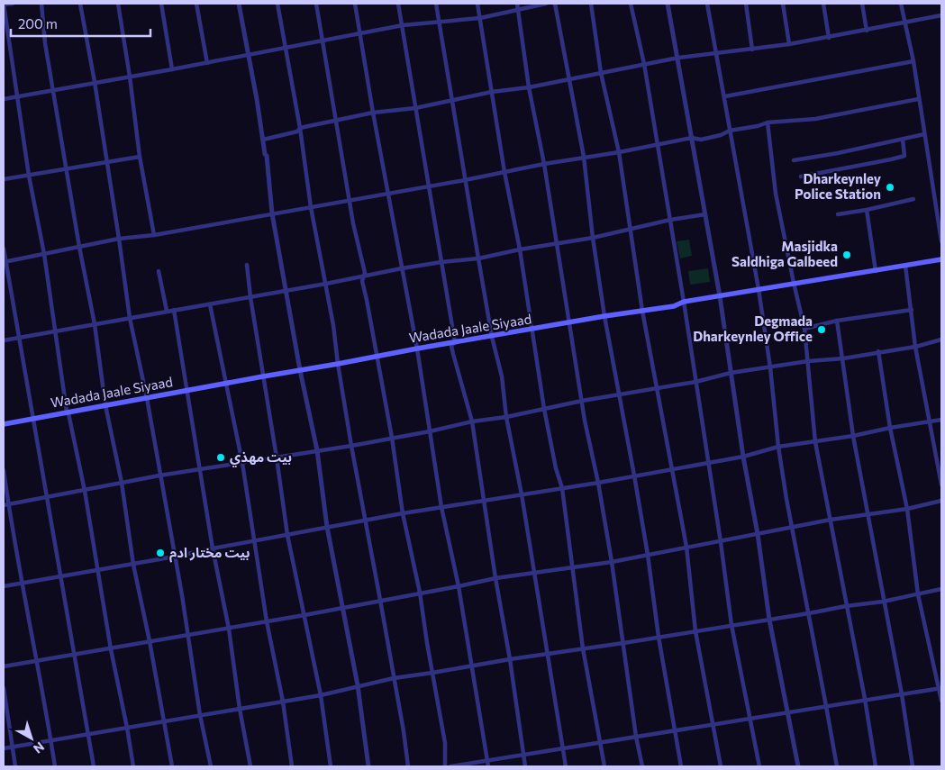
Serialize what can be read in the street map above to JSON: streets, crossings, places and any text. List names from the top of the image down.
{
  "streets": {
    "main road": ["Wadada Jaale Siyaad"]
  },
  "places": [
    "Dharkeynley Police Station",
    "Masjidka Saldhiga Galbeed",
    "Degmada Dharkeynley Office",
    "بيت مهذي",
    "بيت مختار ادم"
  ],
  "scale_bar": "200 m",
  "north": "bottom right"
}
